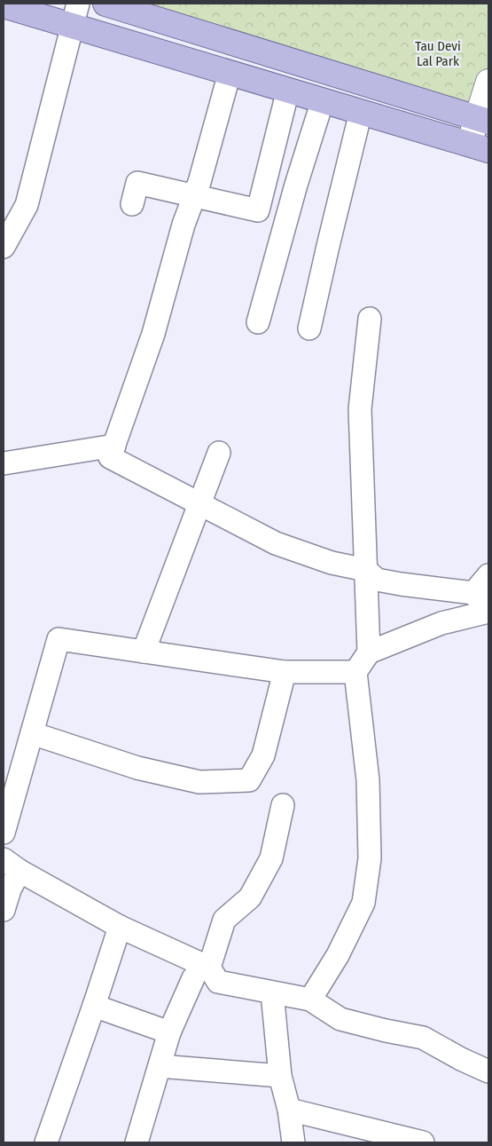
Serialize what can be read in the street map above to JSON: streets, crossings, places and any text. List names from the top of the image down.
{
  "parks": ["Tau Devi Lal Park"]
}
